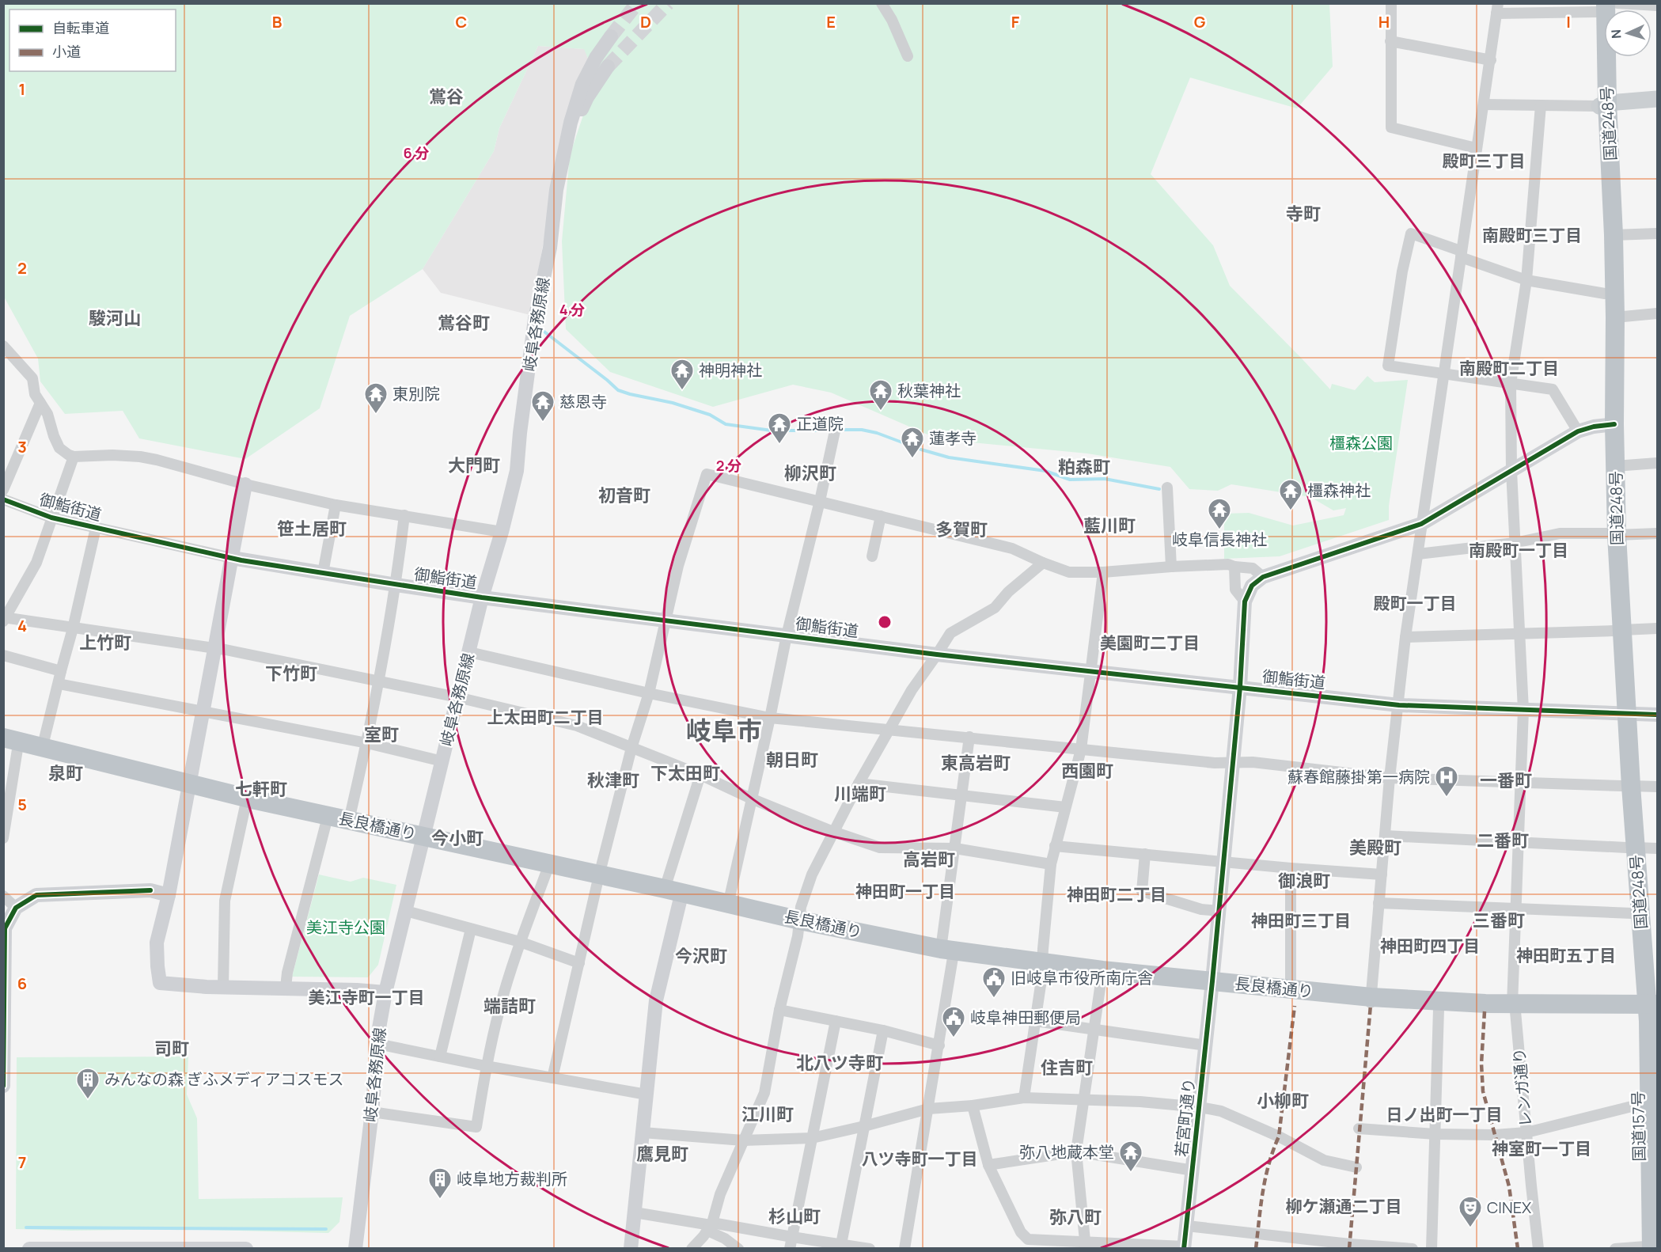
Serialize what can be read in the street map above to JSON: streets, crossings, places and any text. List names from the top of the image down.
{
  "streets": {
    "highway": ["国道248号", "長良橋通り", "国道157号"],
    "street": [
      "岐阜各務原線",
      "御鮨街道",
      "レンガ通り",
      "若宮町通り"
    ]
  },
  "crossings": [
    ["国道248号", "御鮨街道"],
    ["国道248号", "長良橋通り"],
    ["国道248号", "国道157号"],
    ["岐阜各務原線", "御鮨街道"],
    ["岐阜各務原線", "長良橋通り"],
    ["御鮨街道", "レンガ通り"],
    ["御鮨街道", "若宮町通り"],
    ["長良橋通り", "レンガ通り"],
    ["長良橋通り", "若宮町通り"],
    ["長良橋通り", "国道157号"]
  ],
  "districts": [
    "鴬谷",
    "殿町三丁目",
    "寺町",
    "南殿町三丁目",
    "駿河山",
    "鴬谷町",
    "南殿町二丁目",
    "大門町",
    "粕森町",
    "柳沢町",
    "初音町",
    "藍川町",
    "笹土居町",
    "多賀町",
    "南殿町一丁目",
    "殿町一丁目",
    "上竹町",
    "美園町二丁目",
    "下竹町",
    "上太田町二丁目",
    "岐阜市",
    "室町",
    "朝日町",
    "東高岩町",
    "西園町",
    "泉町",
    "下太田町",
    "秋津町",
    "一番町",
    "七軒町",
    "川端町",
    "今小町",
    "二番町",
    "美殿町",
    "高岩町",
    "御浪町",
    "神田町一丁目",
    "神田町二丁目",
    "三番町",
    "神田町三丁目",
    "神田町四丁目",
    "今沢町",
    "神田町五丁目",
    "美江寺町一丁目",
    "端詰町",
    "司町",
    "北八ツ寺町",
    "住吉町",
    "小柳町",
    "江川町",
    "日ノ出町一丁目",
    "神室町一丁目",
    "鷹見町",
    "八ツ寺町一丁目",
    "柳ケ瀬通二丁目",
    "杉山町",
    "弥八町"
  ],
  "parks": ["橿森公園", "美江寺公園"],
  "places": {
    "temple": [
      "神明神社",
      "秋葉神社",
      "東別院",
      "慈恩寺",
      "正道院",
      "蓮孝寺",
      "橿森神社",
      "岐阜信長神社",
      "弥八地蔵本堂"
    ],
    "hospital": ["蘇春館藤掛第一病院"],
    "public building": ["旧岐阜市役所南庁舎", "岐阜神田郵便局"],
    "building": ["みんなの森 ぎふメディアコスモス", "岐阜地方裁判所"],
    "theatre": ["CINEX"]
  },
  "legend": ["自転車道", "小道"],
  "north": "left",
  "grid": {
    "columns": [
      "B",
      "C",
      "D",
      "E",
      "F",
      "G",
      "H",
      "I"
    ],
    "rows": [
      "1",
      "2",
      "3",
      "4",
      "5",
      "6",
      "7"
    ]
  },
  "rings": ["6 分", "4 分", "2 分"]
}
